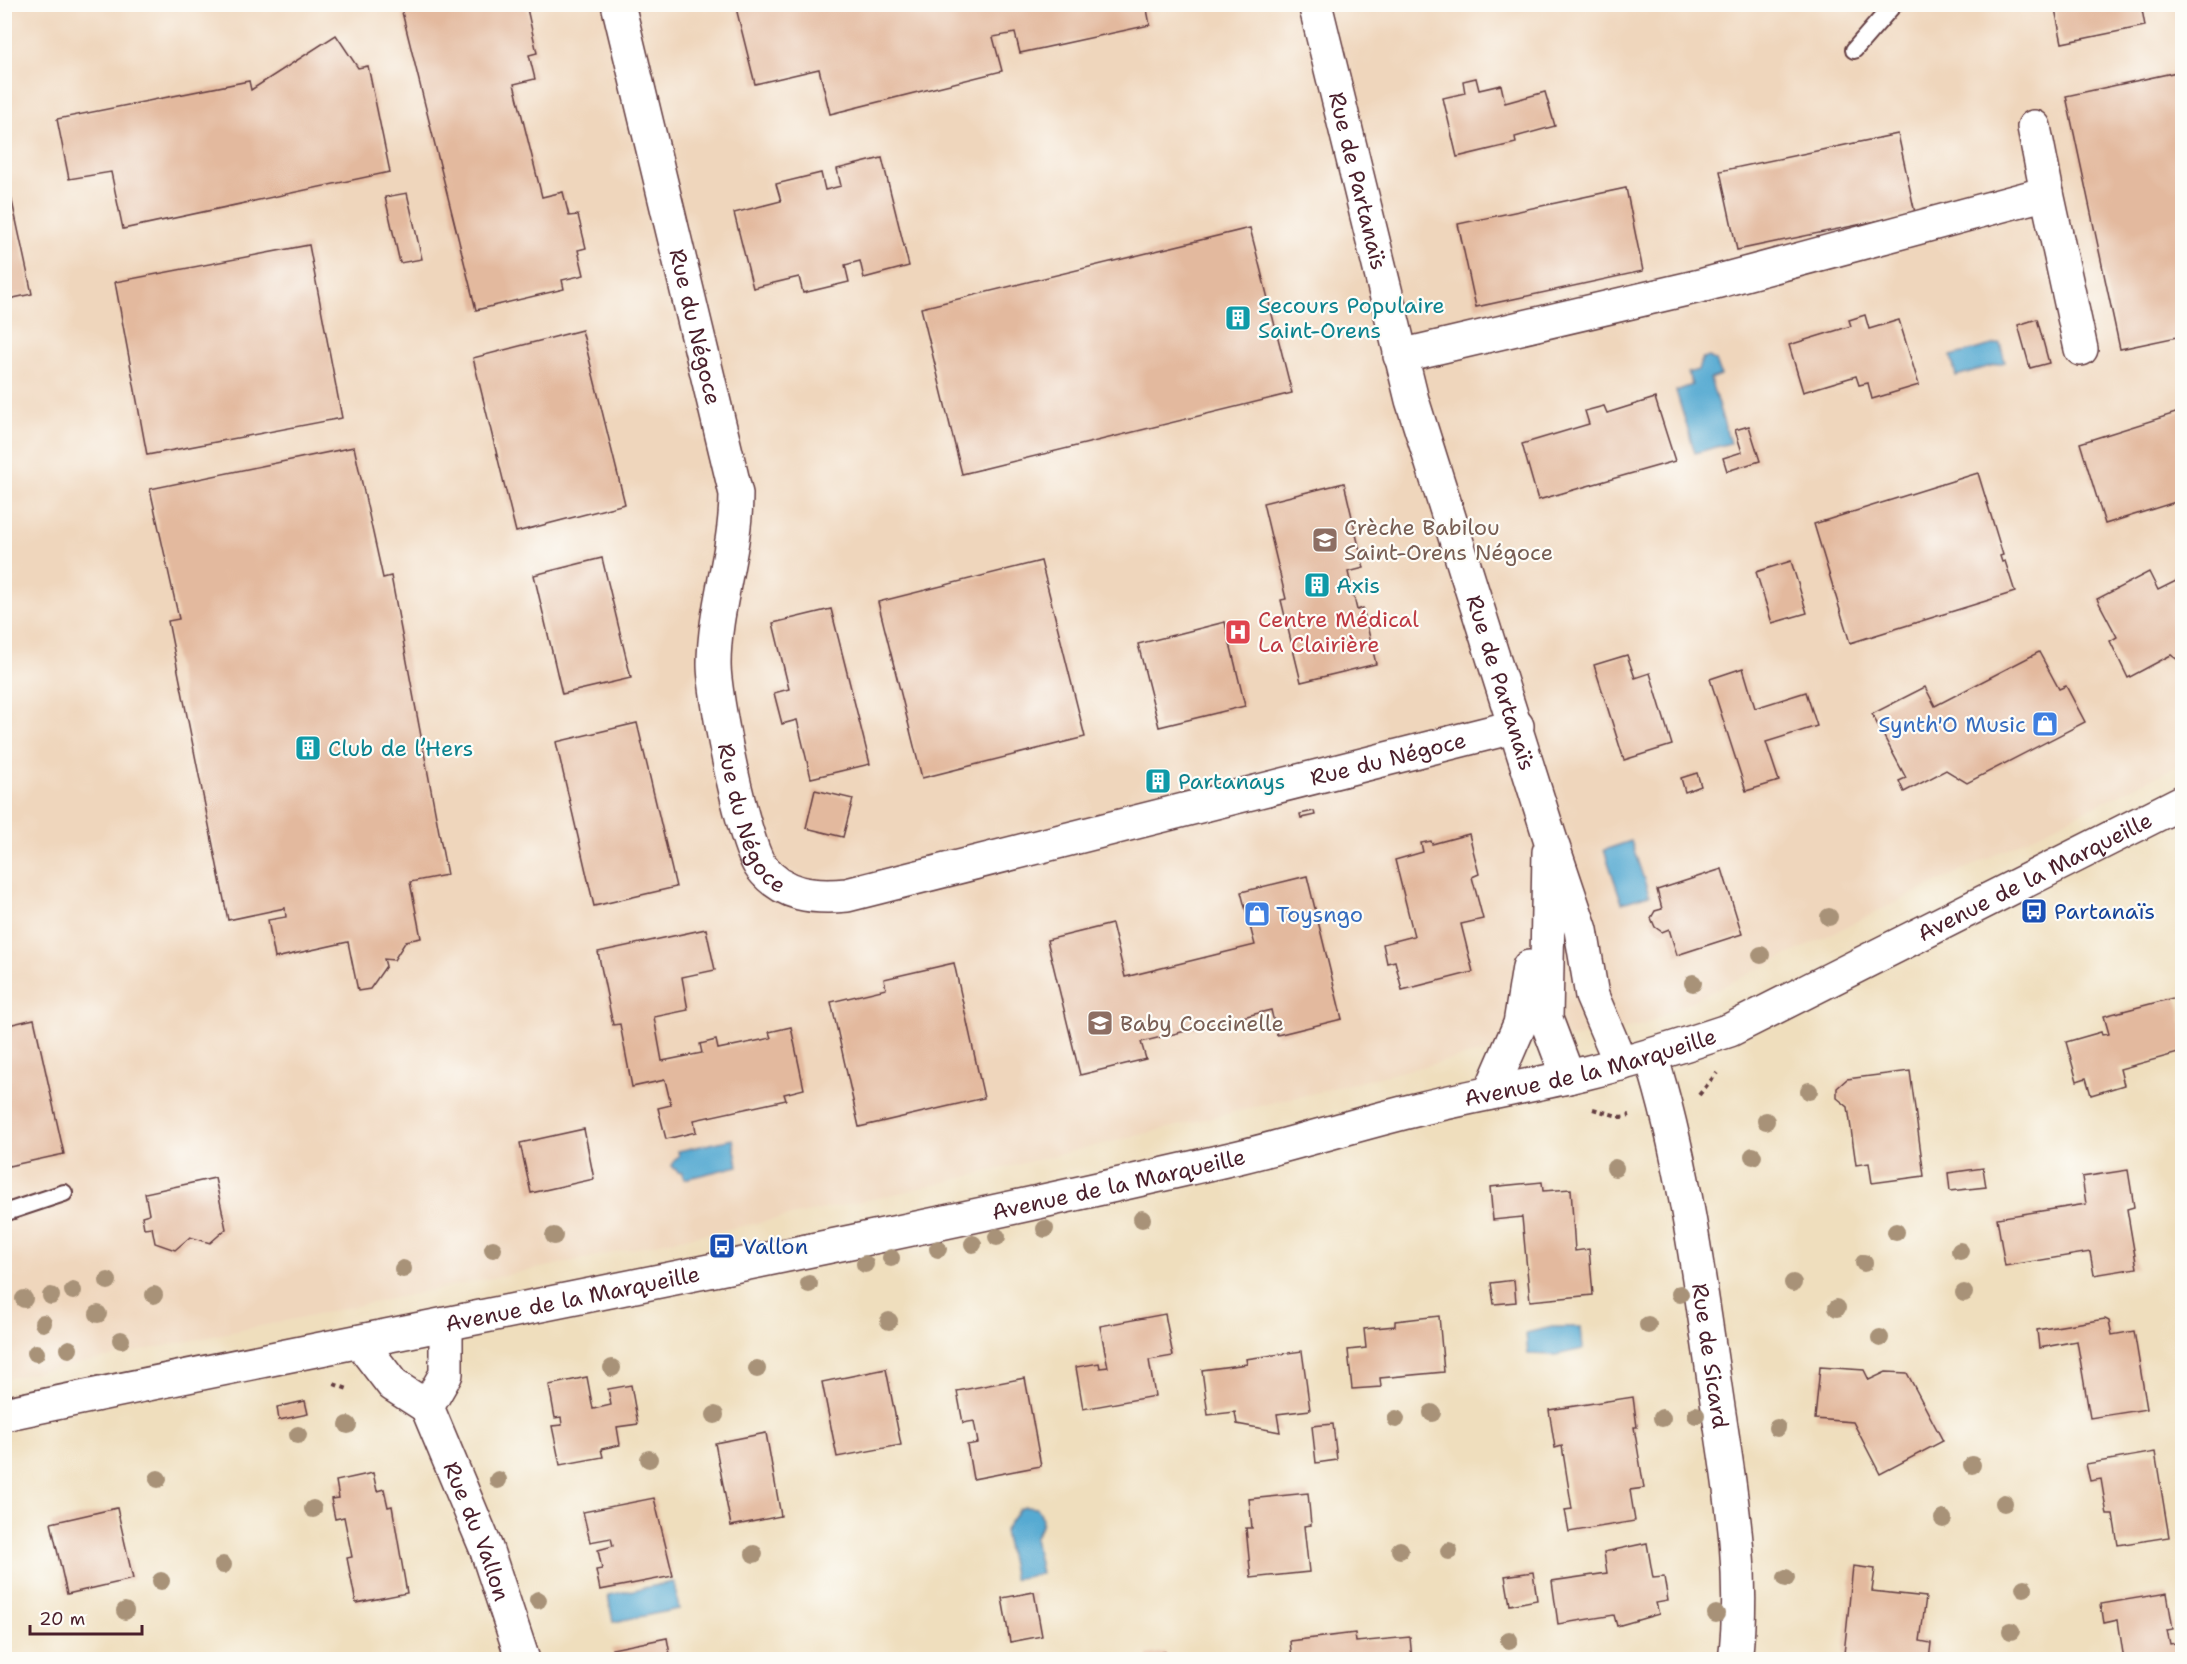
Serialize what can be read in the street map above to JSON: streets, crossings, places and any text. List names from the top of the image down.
{
  "streets": {
    "street": [
      "Rue de Partanaïs",
      "Rue du Négoce",
      "Avenue de la Marqueille",
      "Rue de Sicard",
      "Rue du Vallon"
    ]
  },
  "crossings": [
    ["Rue de Partanaïs", "Rue du Négoce"],
    ["Rue de Partanaïs", "Avenue de la Marqueille"],
    ["Rue de Partanaïs", "Rue de Sicard"],
    ["Avenue de la Marqueille", "Rue de Sicard"]
  ],
  "places": {
    "building": [
      "Secours Populaire Saint-Orens",
      "Axis",
      "Club de l’Hers",
      "Partanays"
    ],
    "school or university": ["Crèche Babilou Saint-Orens Négoce", "Baby Coccinelle"],
    "hospital": ["Centre Médical La Clairière"],
    "shop": ["Synth'O Music", "Toysngo"],
    "bus stop": ["Partanaïs", "Vallon"]
  },
  "scale_bar": "20 m"
}
